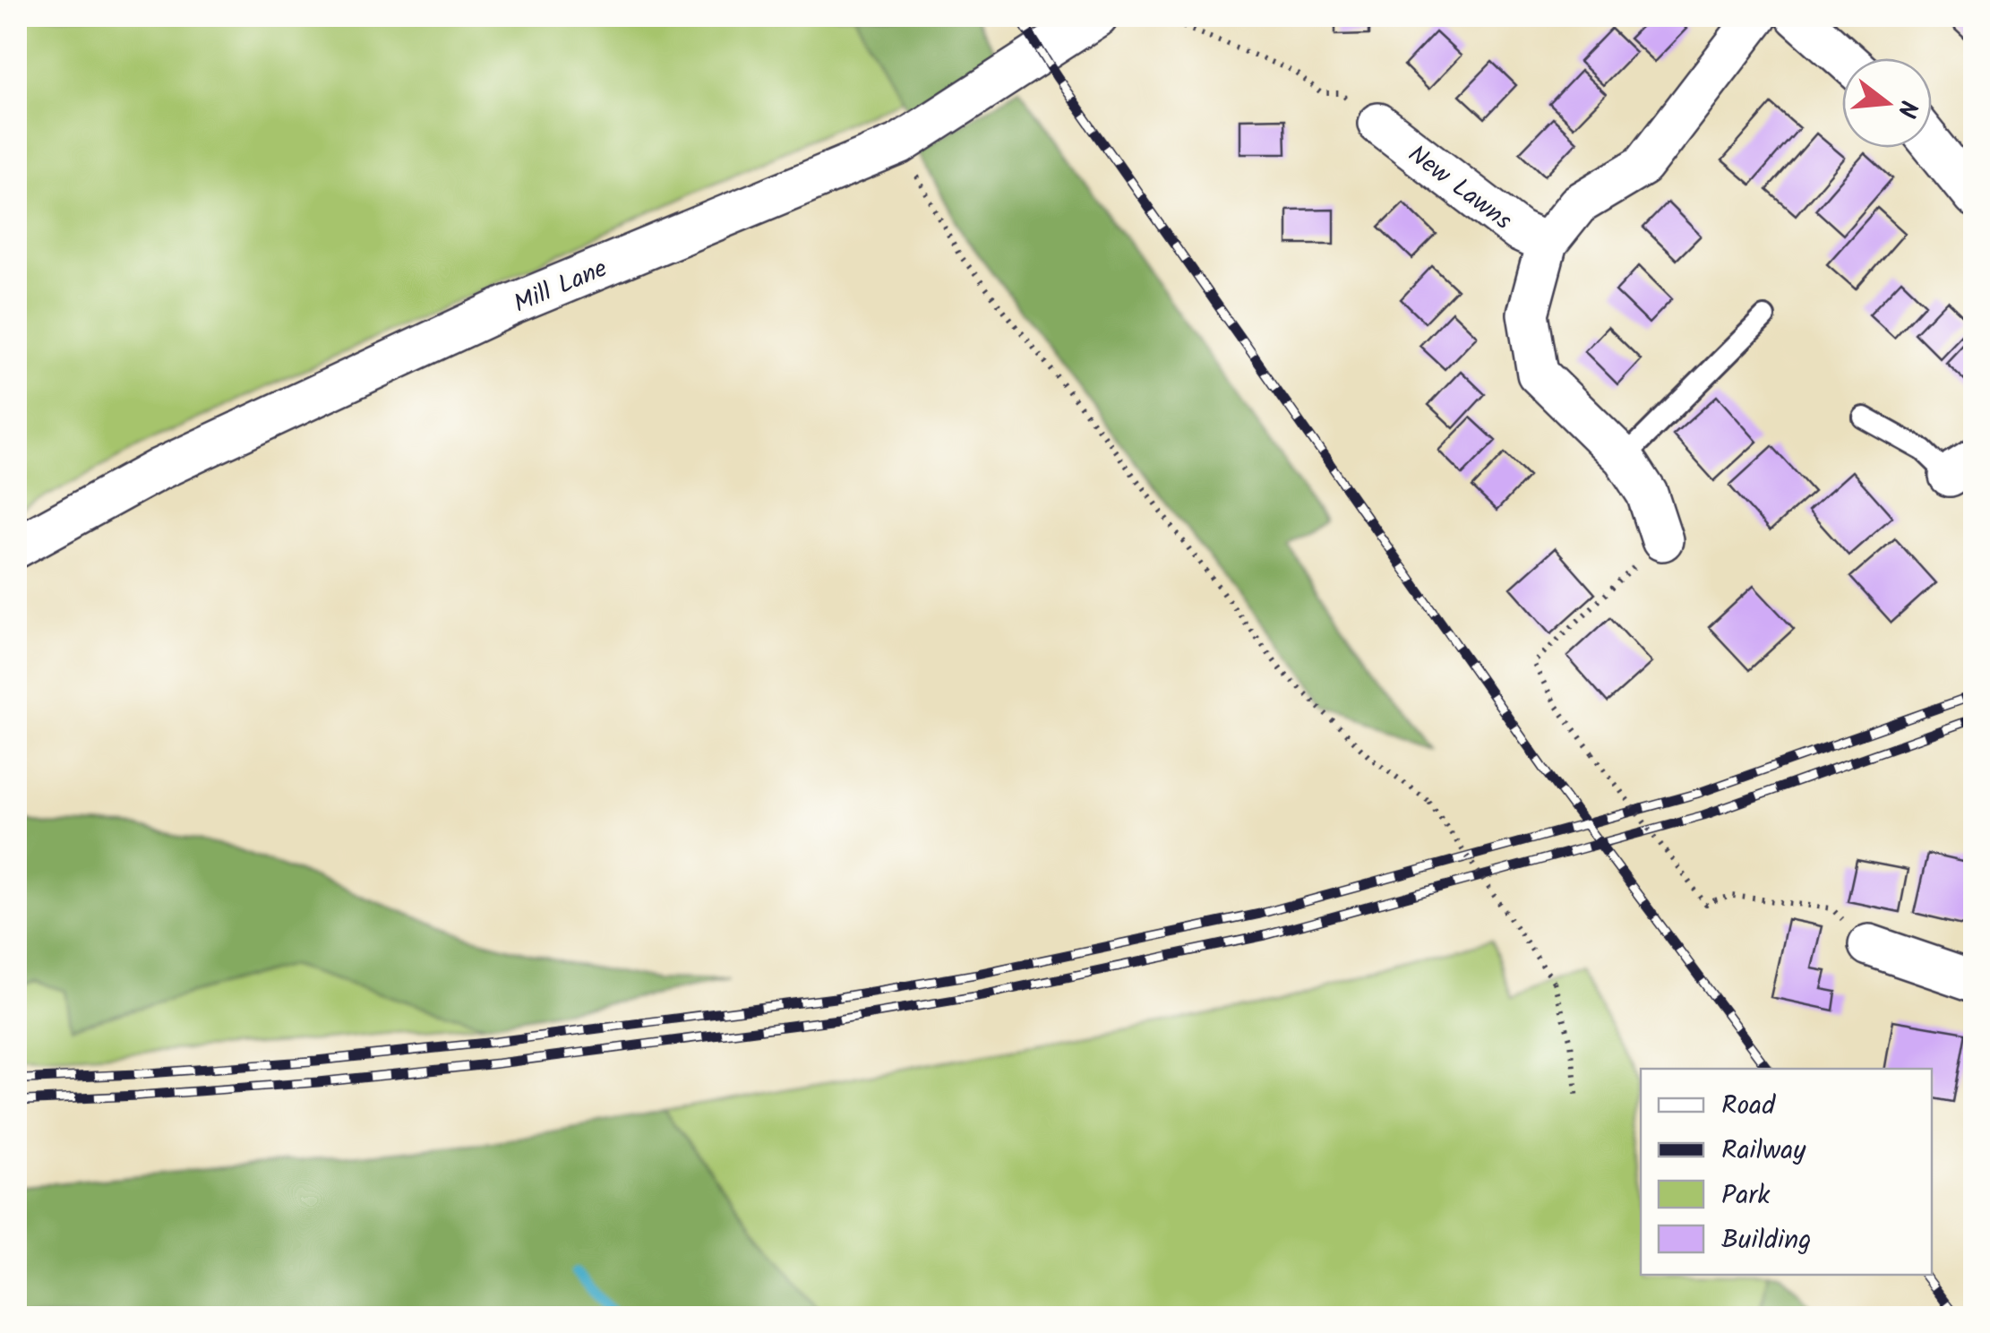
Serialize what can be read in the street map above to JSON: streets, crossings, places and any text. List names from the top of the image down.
{
  "streets": {
    "street": ["New Lawns", "Mill Lane"]
  },
  "legend": [
    "Road",
    "Railway",
    "Park",
    "Building"
  ],
  "north": "right"
}
